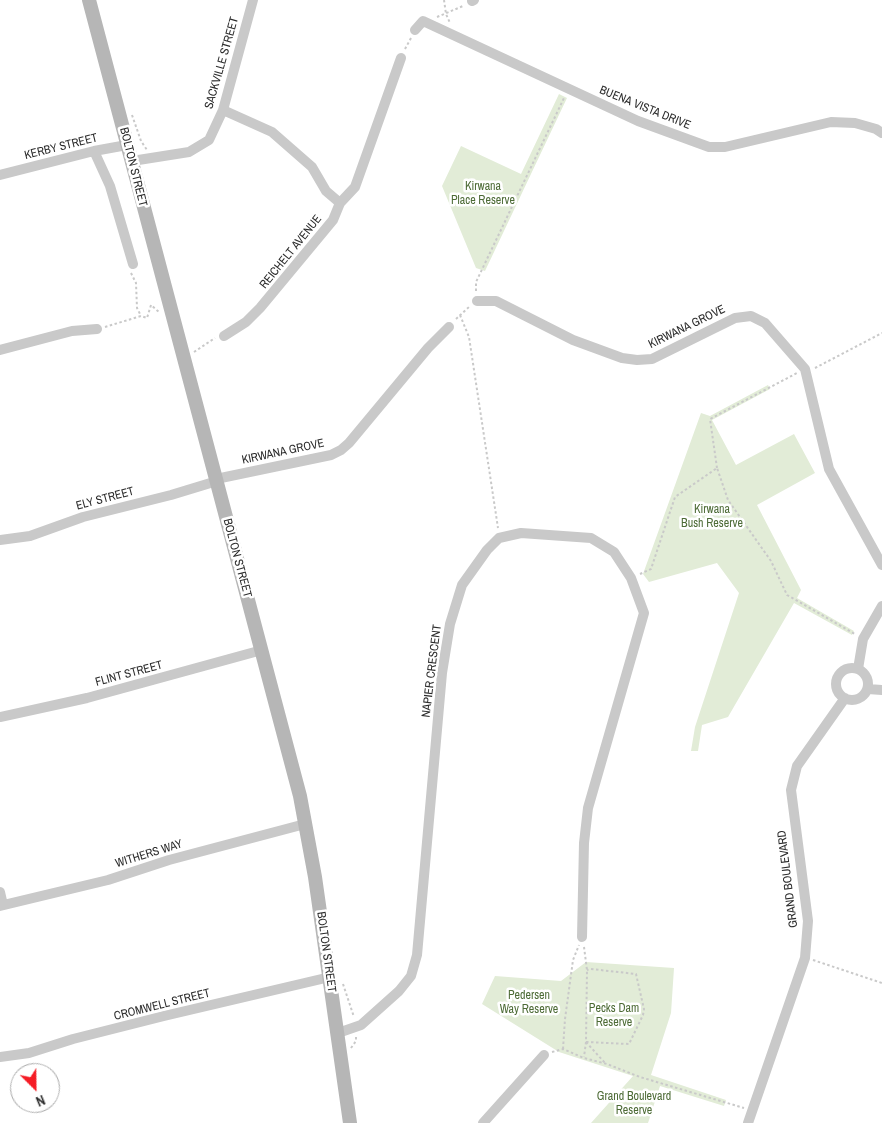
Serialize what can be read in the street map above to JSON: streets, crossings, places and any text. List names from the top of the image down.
{
  "streets": {
    "main road": ["BOLTON STREET"],
    "street": [
      "SACKVILLE STREET",
      "BUENA VISTA DRIVE",
      "KERBY STREET",
      "REICHELT AVENUE",
      "KIRWANA GROVE",
      "ELY STREET",
      "NAPIER CRESCENT",
      "FLINT STREET",
      "WITHERS WAY",
      "GRAND BOULEVARD",
      "CROMWELL STREET"
    ]
  },
  "crossings": [
    ["SACKVILLE STREET", "BOLTON STREET"],
    ["KERBY STREET", "BOLTON STREET"],
    ["BOLTON STREET", "KIRWANA GROVE"],
    ["BOLTON STREET", "ELY STREET"],
    ["BOLTON STREET", "NAPIER CRESCENT"],
    ["BOLTON STREET", "FLINT STREET"],
    ["BOLTON STREET", "WITHERS WAY"],
    ["BOLTON STREET", "CROMWELL STREET"],
    ["KIRWANA GROVE", "ELY STREET"]
  ],
  "parks": [
    "Kirwana Place Reserve",
    "Kirwana Bush Reserve",
    "Pedersen Way Reserve",
    "Pecks Dam Reserve",
    "Grand Boulevard Reserve"
  ],
  "north": "bottom right"
}
